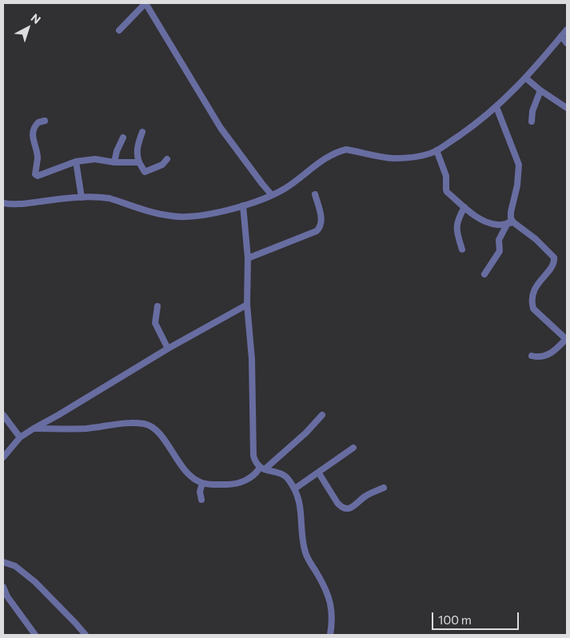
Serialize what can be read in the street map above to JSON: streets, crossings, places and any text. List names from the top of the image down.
{
  "scale_bar": "100 m",
  "north": "top right"
}
